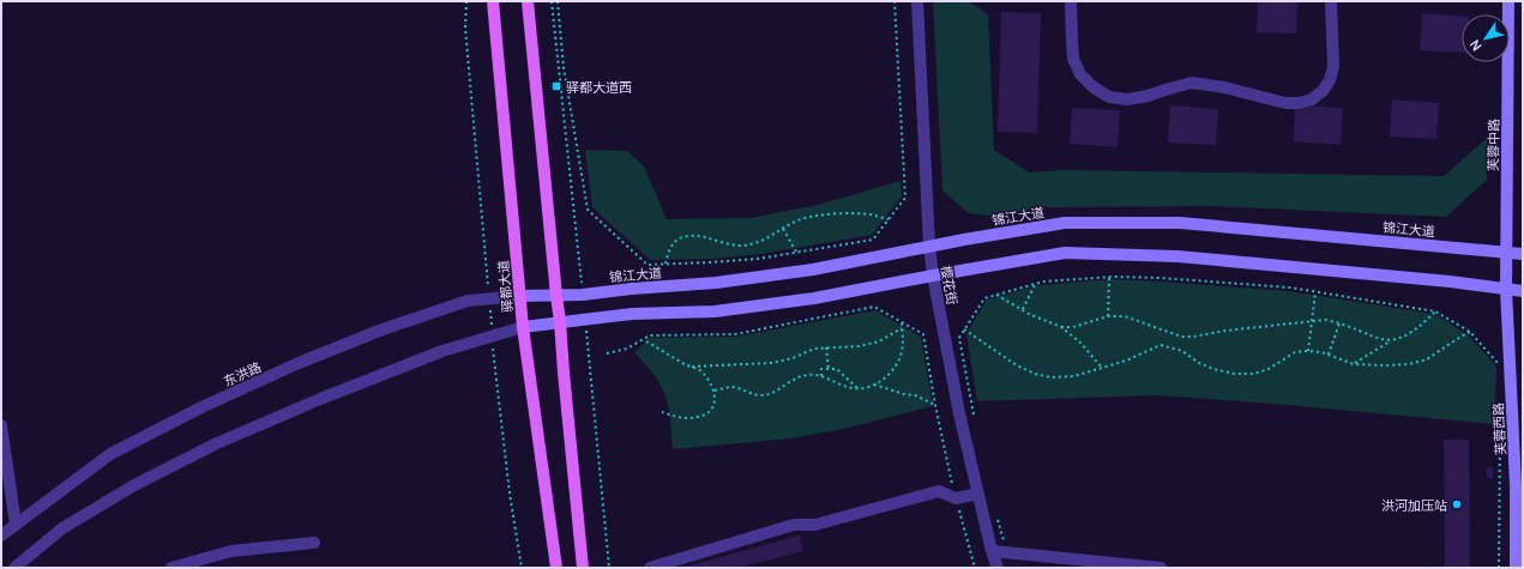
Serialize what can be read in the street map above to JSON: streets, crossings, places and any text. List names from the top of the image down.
{
  "streets": {
    "main road": [
      "芙蓉中路",
      "锦江大道",
      "驿都大道",
      "芙蓉西路"
    ],
    "street": ["樱花街", "东洪路"]
  },
  "crossings": [
    ["芙蓉中路", "锦江大道"],
    ["芙蓉中路", "芙蓉西路"],
    ["锦江大道", "樱花街"],
    ["锦江大道", "驿都大道"],
    ["锦江大道", "东洪路"],
    ["驿都大道", "东洪路"]
  ],
  "places": {
    "transit": ["驿都大道西"],
    "other": ["洪河加压站"]
  },
  "north": "bottom left"
}
